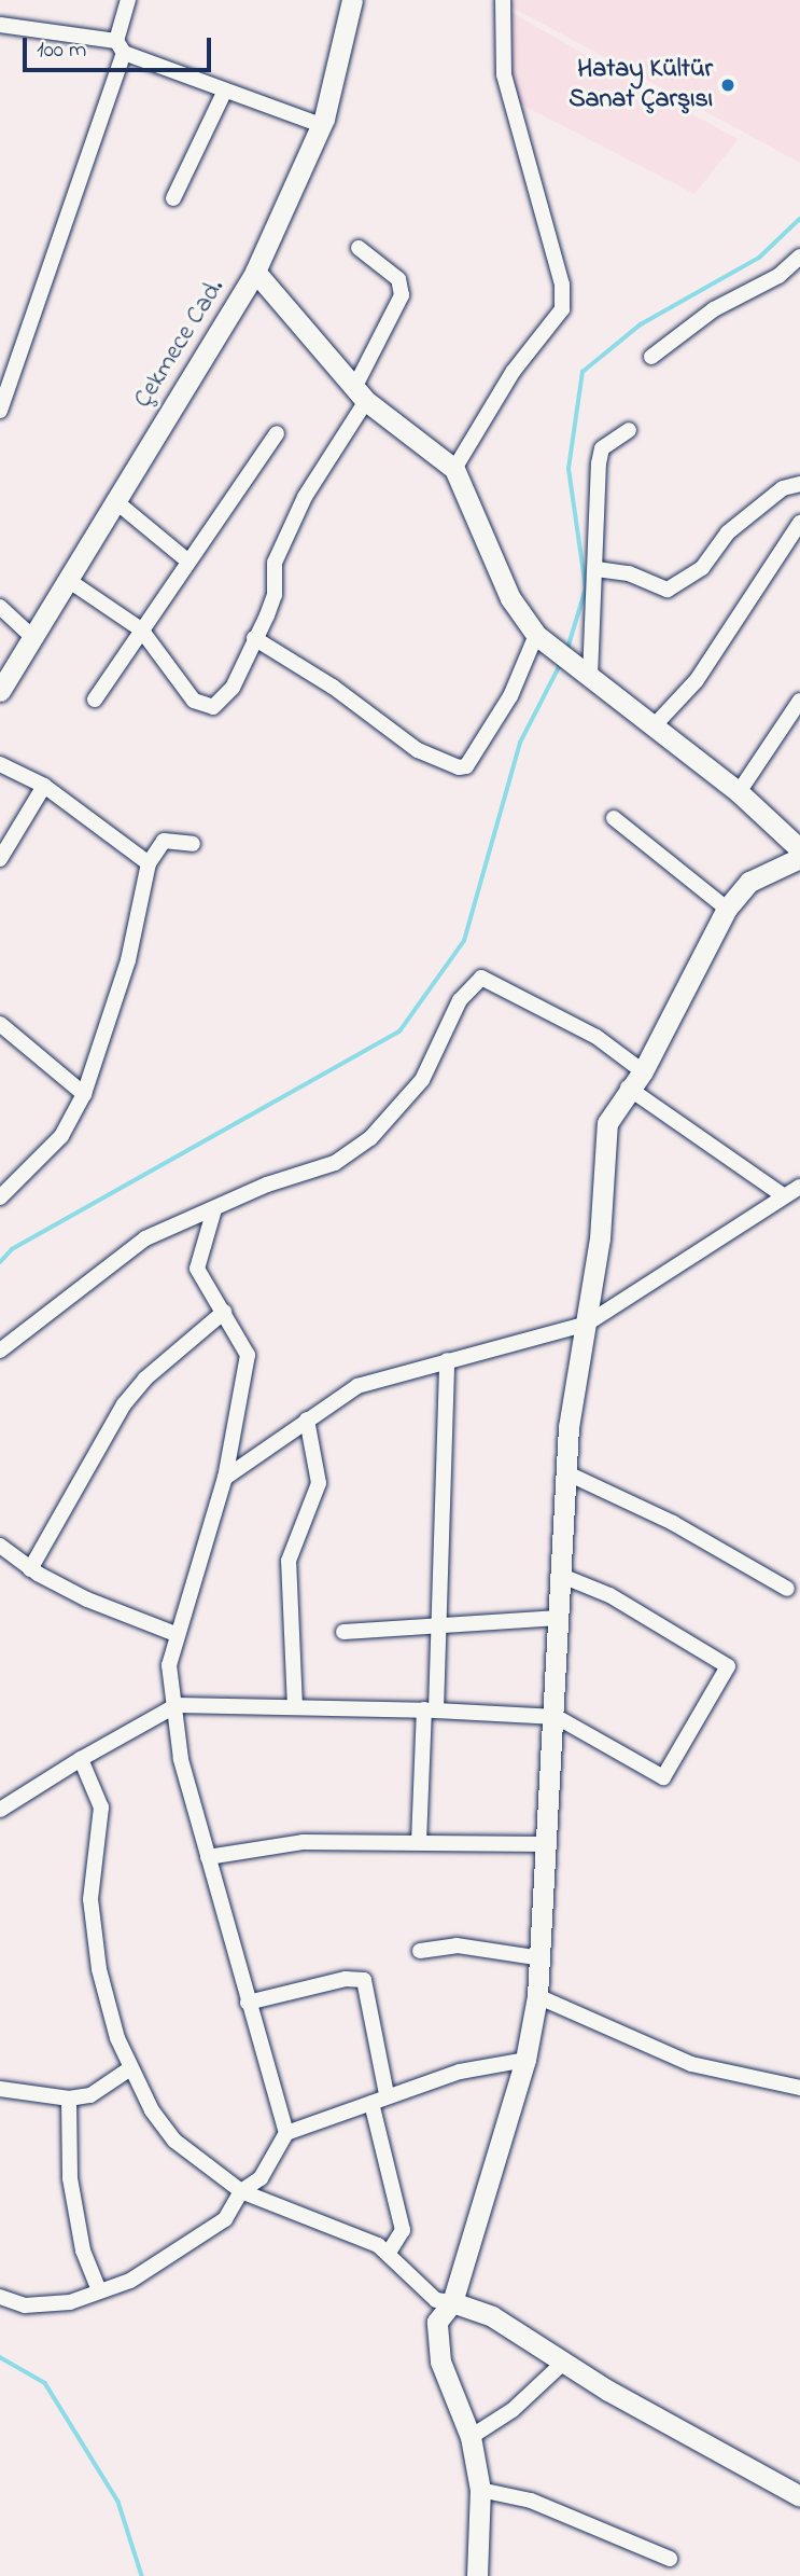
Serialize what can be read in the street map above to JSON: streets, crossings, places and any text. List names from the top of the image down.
{
  "streets": {
    "street": ["Çekmece Cad."]
  },
  "places": ["Hatay Kültür Sanat Çarşısı"],
  "scale_bar": "100 m"
}
